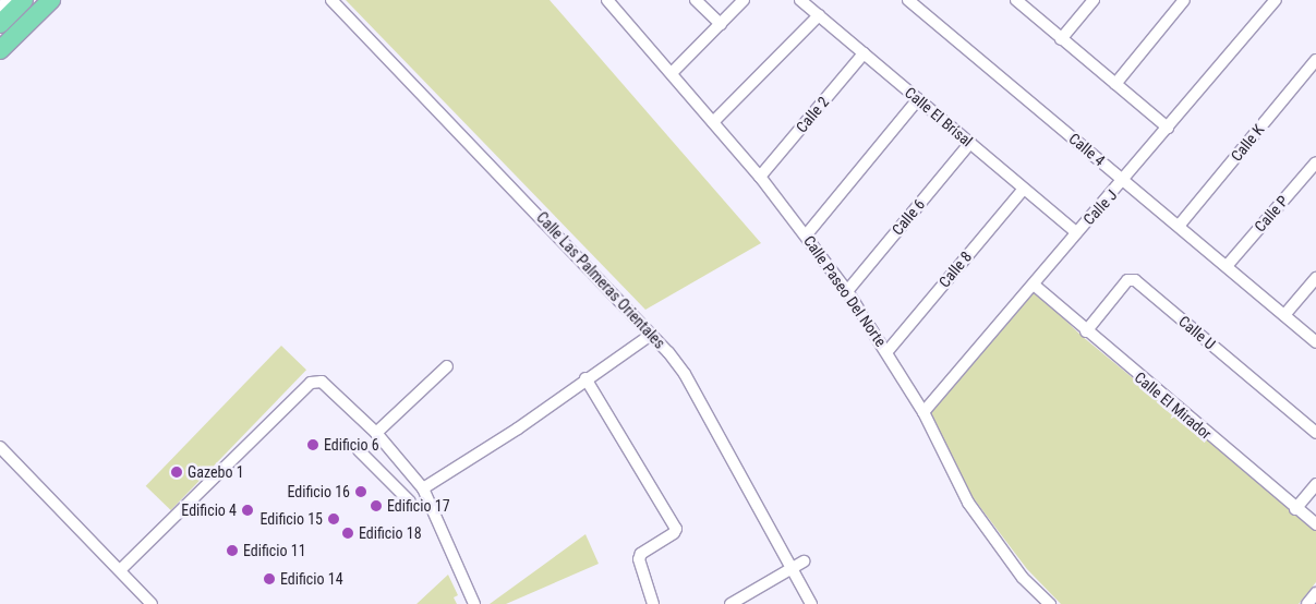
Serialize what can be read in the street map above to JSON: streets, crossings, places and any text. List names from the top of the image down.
{
  "streets": {
    "street": [
      "Calle 2",
      "Calle El Brisal",
      "Calle K",
      "Calle 4",
      "Calle J",
      "Calle P",
      "Calle 6",
      "Calle 8",
      "Calle Las Palmeras Orientales",
      "Calle Paseo Del Norte",
      "Calle U",
      "Calle El Mirador"
    ]
  },
  "crossings": [
    ["Calle 2", "Calle El Brisal"],
    ["Calle 2", "Calle Paseo Del Norte"],
    ["Calle El Brisal", "Calle J"],
    ["Calle El Brisal", "Calle 6"],
    ["Calle El Brisal", "Calle 8"],
    ["Calle K", "Calle 4"],
    ["Calle 4", "Calle J"],
    ["Calle 4", "Calle P"],
    ["Calle J", "Calle Paseo Del Norte"],
    ["Calle J", "Calle El Mirador"],
    ["Calle 6", "Calle Paseo Del Norte"],
    ["Calle 8", "Calle Paseo Del Norte"],
    ["Calle U", "Calle El Mirador"]
  ],
  "places": [
    "Edificio 6",
    "Gazebo 1",
    "Edificio 16",
    "Edificio 17",
    "Edificio 4",
    "Edificio 15",
    "Edificio 18",
    "Edificio 11",
    "Edificio 14"
  ]
}
